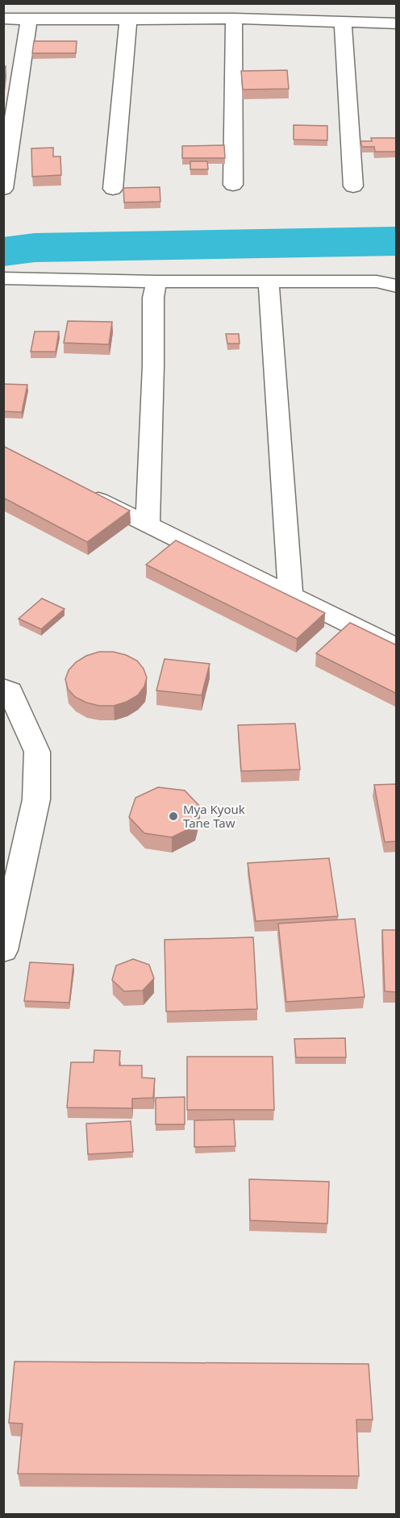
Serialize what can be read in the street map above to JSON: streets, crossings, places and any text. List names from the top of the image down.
{
  "places": ["Mya Kyouk Tane Taw"]
}
